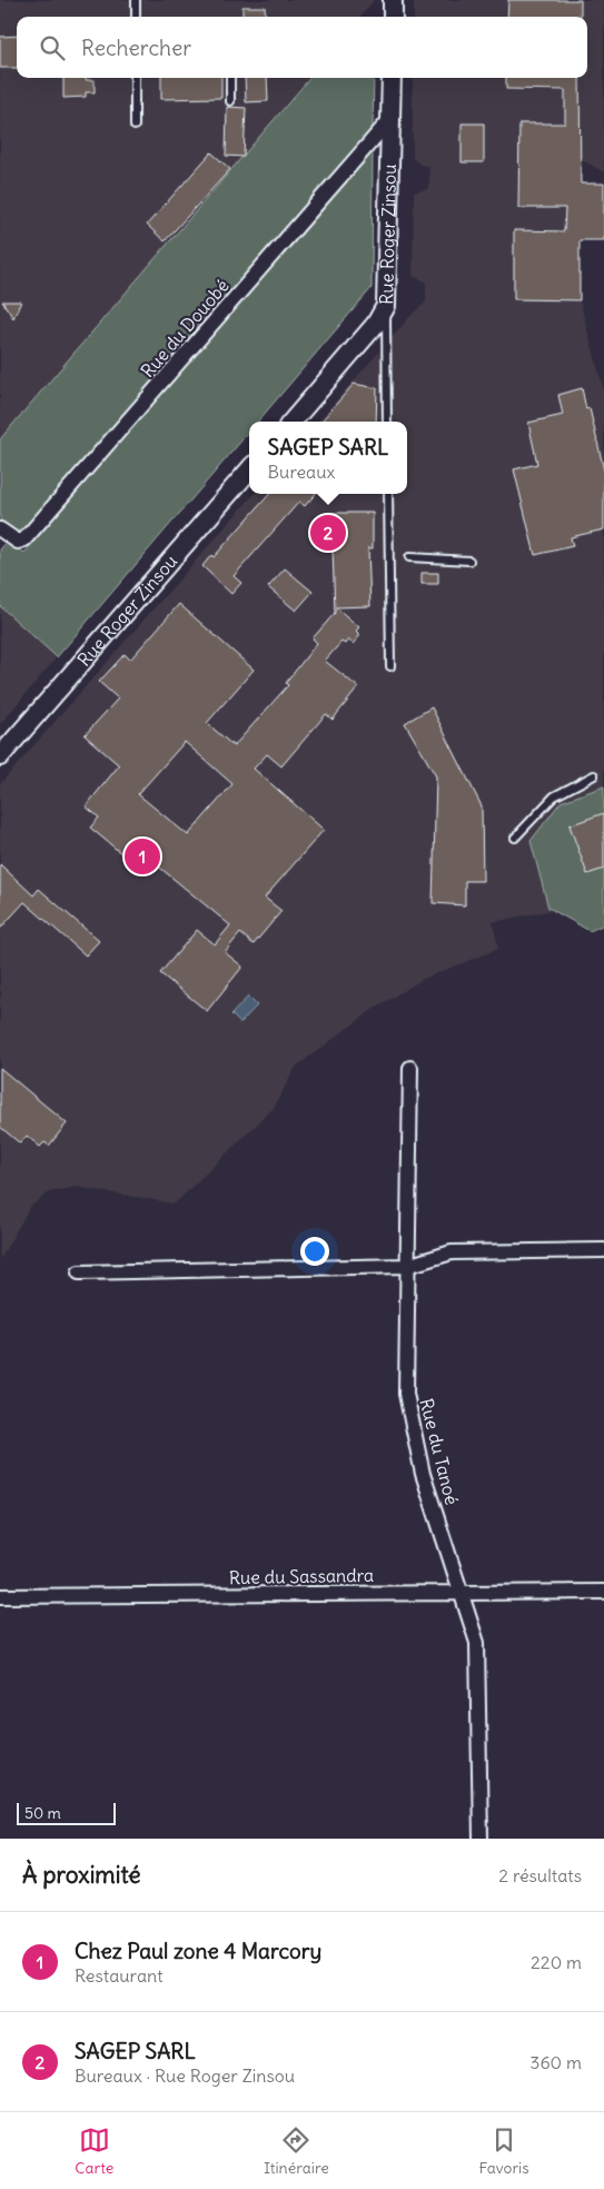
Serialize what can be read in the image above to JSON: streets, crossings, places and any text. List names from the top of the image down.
{
  "streets": {
    "street": [
      "Rue Roger Zinsou",
      "Rue du Douobé",
      "Rue du Tanoé",
      "Rue du Sassandra"
    ]
  },
  "crossings": [
    ["Rue Roger Zinsou", "Rue du Douobé"],
    ["Rue du Tanoé", "Rue du Sassandra"]
  ],
  "scale_bar": "50 m",
  "page": {
    "search": "Rechercher",
    "popup": ["SAGEP SARL", "Bureaux"],
    "pins": ["2", "1"],
    "scale": "50 m",
    "heading": ["À proximité", "2 résultats"],
    "list": [
      {
        "mark": "1",
        "name": "Chez Paul zone 4 Marcory",
        "note": "Restaurant",
        "value": "220 m"
      },
      {
        "mark": "2",
        "name": "SAGEP SARL",
        "note": "Bureaux · Rue Roger Zinsou",
        "value": "360 m"
      }
    ],
    "nav": ["Carte", "Itinéraire", "Favoris"]
  }
}
